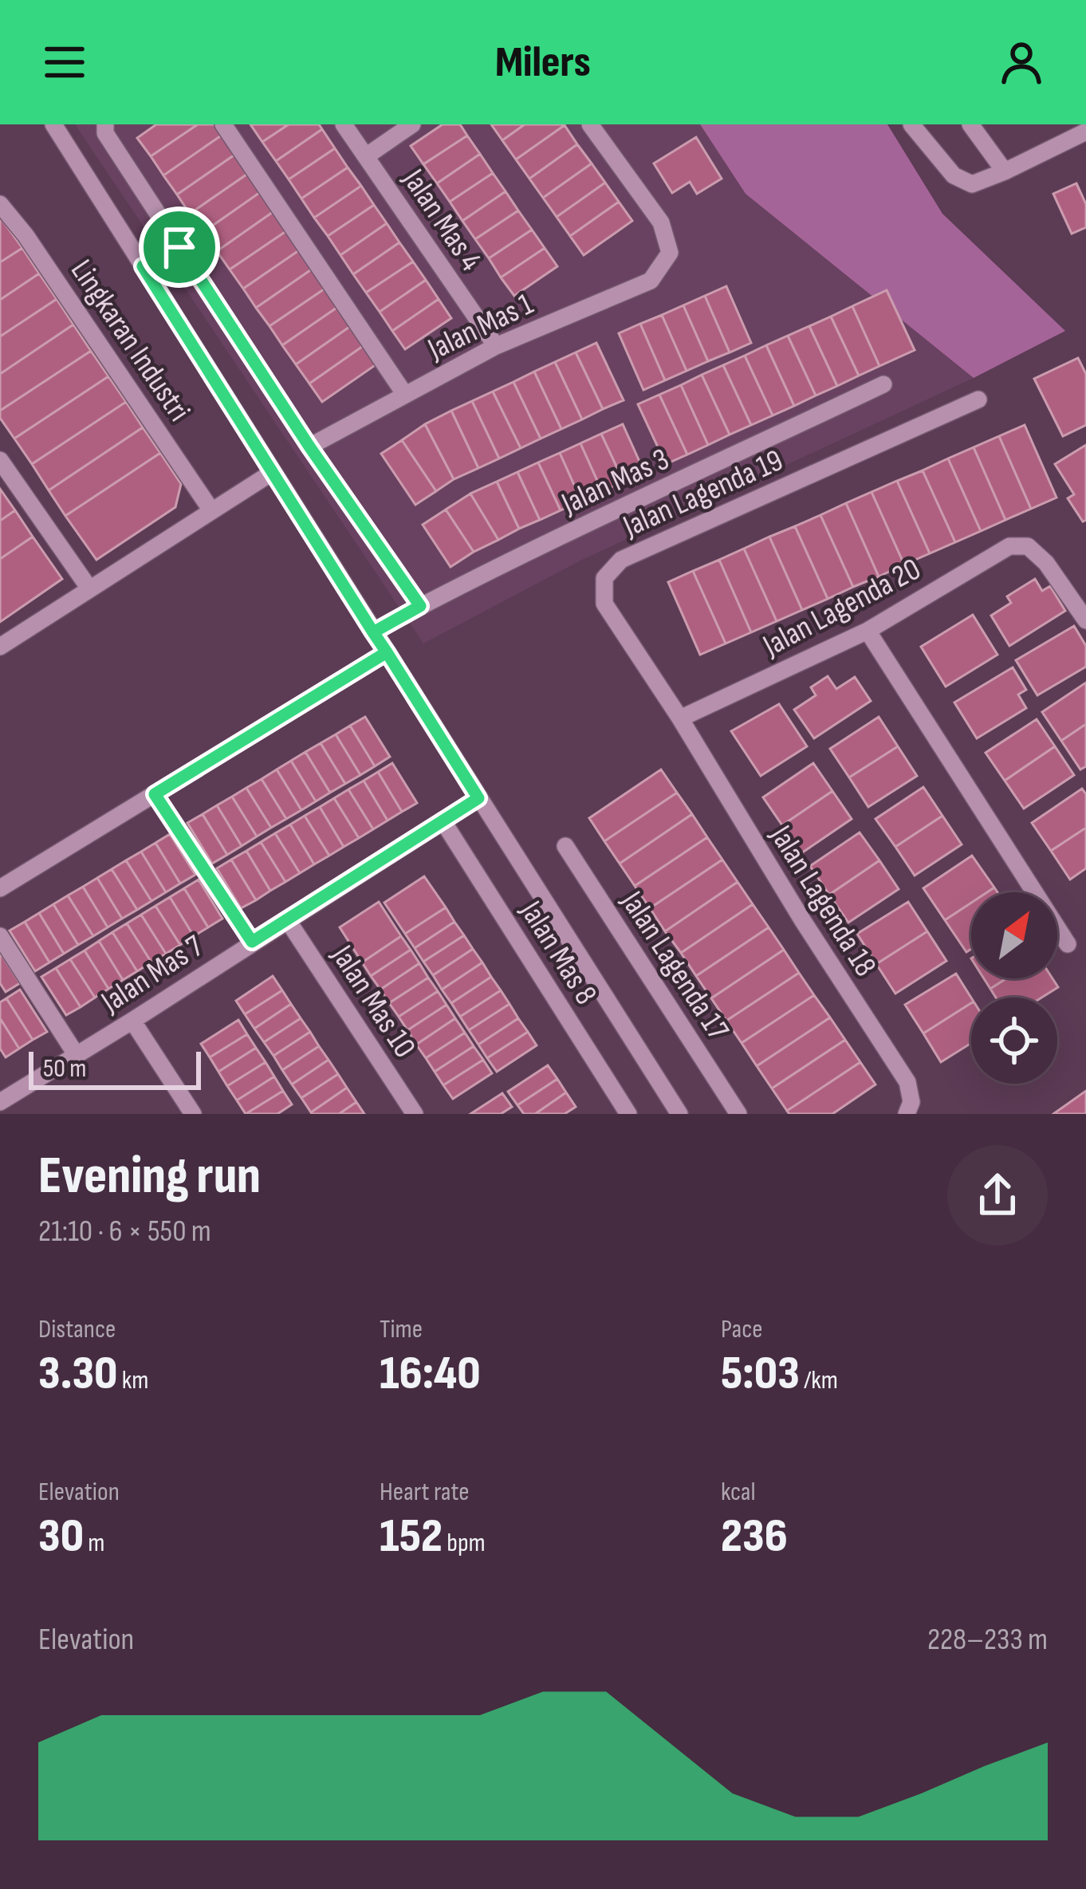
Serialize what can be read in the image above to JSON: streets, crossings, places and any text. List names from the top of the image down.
{
  "streets": {
    "street": [
      "Jalan Mas 4",
      "Jalan Mas 1",
      "Lingkaran Industri",
      "Jalan Mas 3",
      "Jalan Lagenda 19",
      "Jalan Lagenda 20",
      "Jalan Lagenda 18",
      "Jalan Mas 8",
      "Jalan Lagenda 17",
      "Jalan Mas 7",
      "Jalan Mas 10"
    ]
  },
  "crossings": [
    ["Jalan Mas 4", "Jalan Mas 1"],
    ["Jalan Lagenda 19", "Jalan Lagenda 20"],
    ["Jalan Lagenda 19", "Jalan Lagenda 18"],
    ["Jalan Lagenda 20", "Jalan Lagenda 18"],
    ["Jalan Mas 8", "Jalan Mas 7"],
    ["Jalan Mas 7", "Jalan Mas 10"]
  ],
  "scale_bar": "50 m",
  "north": "top right",
  "page": {
    "header": "Milers",
    "scale": "50 m",
    "heading": ["Evening run", "21:10 · 6 × 550 m"],
    "stats": [
      ["Distance", "3.30 km"],
      ["Time", "16:40"],
      ["Pace", "5:03 /km"],
      ["Elevation", "30 m"],
      ["Heart rate", "152 bpm"],
      ["kcal", "236"]
    ],
    "chart": ["Elevation", "228–233 m"]
  }
}
